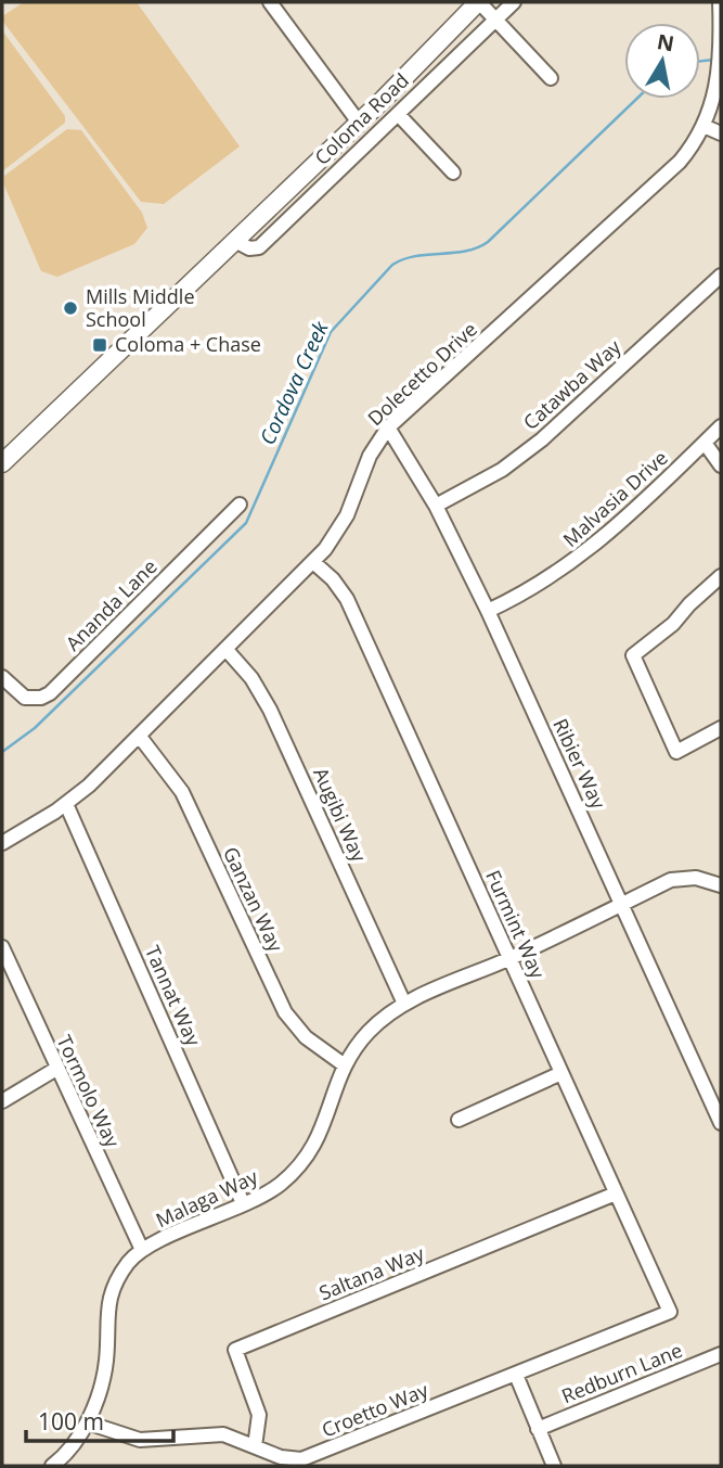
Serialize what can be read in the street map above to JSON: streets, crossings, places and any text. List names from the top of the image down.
{
  "streets": {
    "main road": ["Coloma Road"],
    "street": [
      "Dolecetto Drive",
      "Catawba Way",
      "Malvasia Drive",
      "Ananda Lane",
      "Ribier Way",
      "Augibi Way",
      "Ganzan Way",
      "Furmint Way",
      "Tannat Way",
      "Tormolo Way",
      "Malaga Way",
      "Saltana Way",
      "Redburn Lane",
      "Croetto Way"
    ]
  },
  "crossings": [
    ["Dolecetto Drive", "Ribier Way"],
    ["Dolecetto Drive", "Augibi Way"],
    ["Dolecetto Drive", "Ganzan Way"],
    ["Dolecetto Drive", "Furmint Way"],
    ["Dolecetto Drive", "Tannat Way"],
    ["Catawba Way", "Ribier Way"],
    ["Malvasia Drive", "Ribier Way"],
    ["Ribier Way", "Malaga Way"],
    ["Augibi Way", "Malaga Way"],
    ["Ganzan Way", "Malaga Way"],
    ["Furmint Way", "Malaga Way"],
    ["Furmint Way", "Saltana Way"],
    ["Furmint Way", "Croetto Way"],
    ["Tannat Way", "Malaga Way"],
    ["Tormolo Way", "Malaga Way"],
    ["Malaga Way", "Croetto Way"],
    ["Saltana Way", "Croetto Way"]
  ],
  "water": ["Cordova Creek"],
  "places": {
    "other": ["Mills Middle School"],
    "transit": ["Coloma + Chase"]
  },
  "scale_bar": "100 m",
  "north": "top"
}
